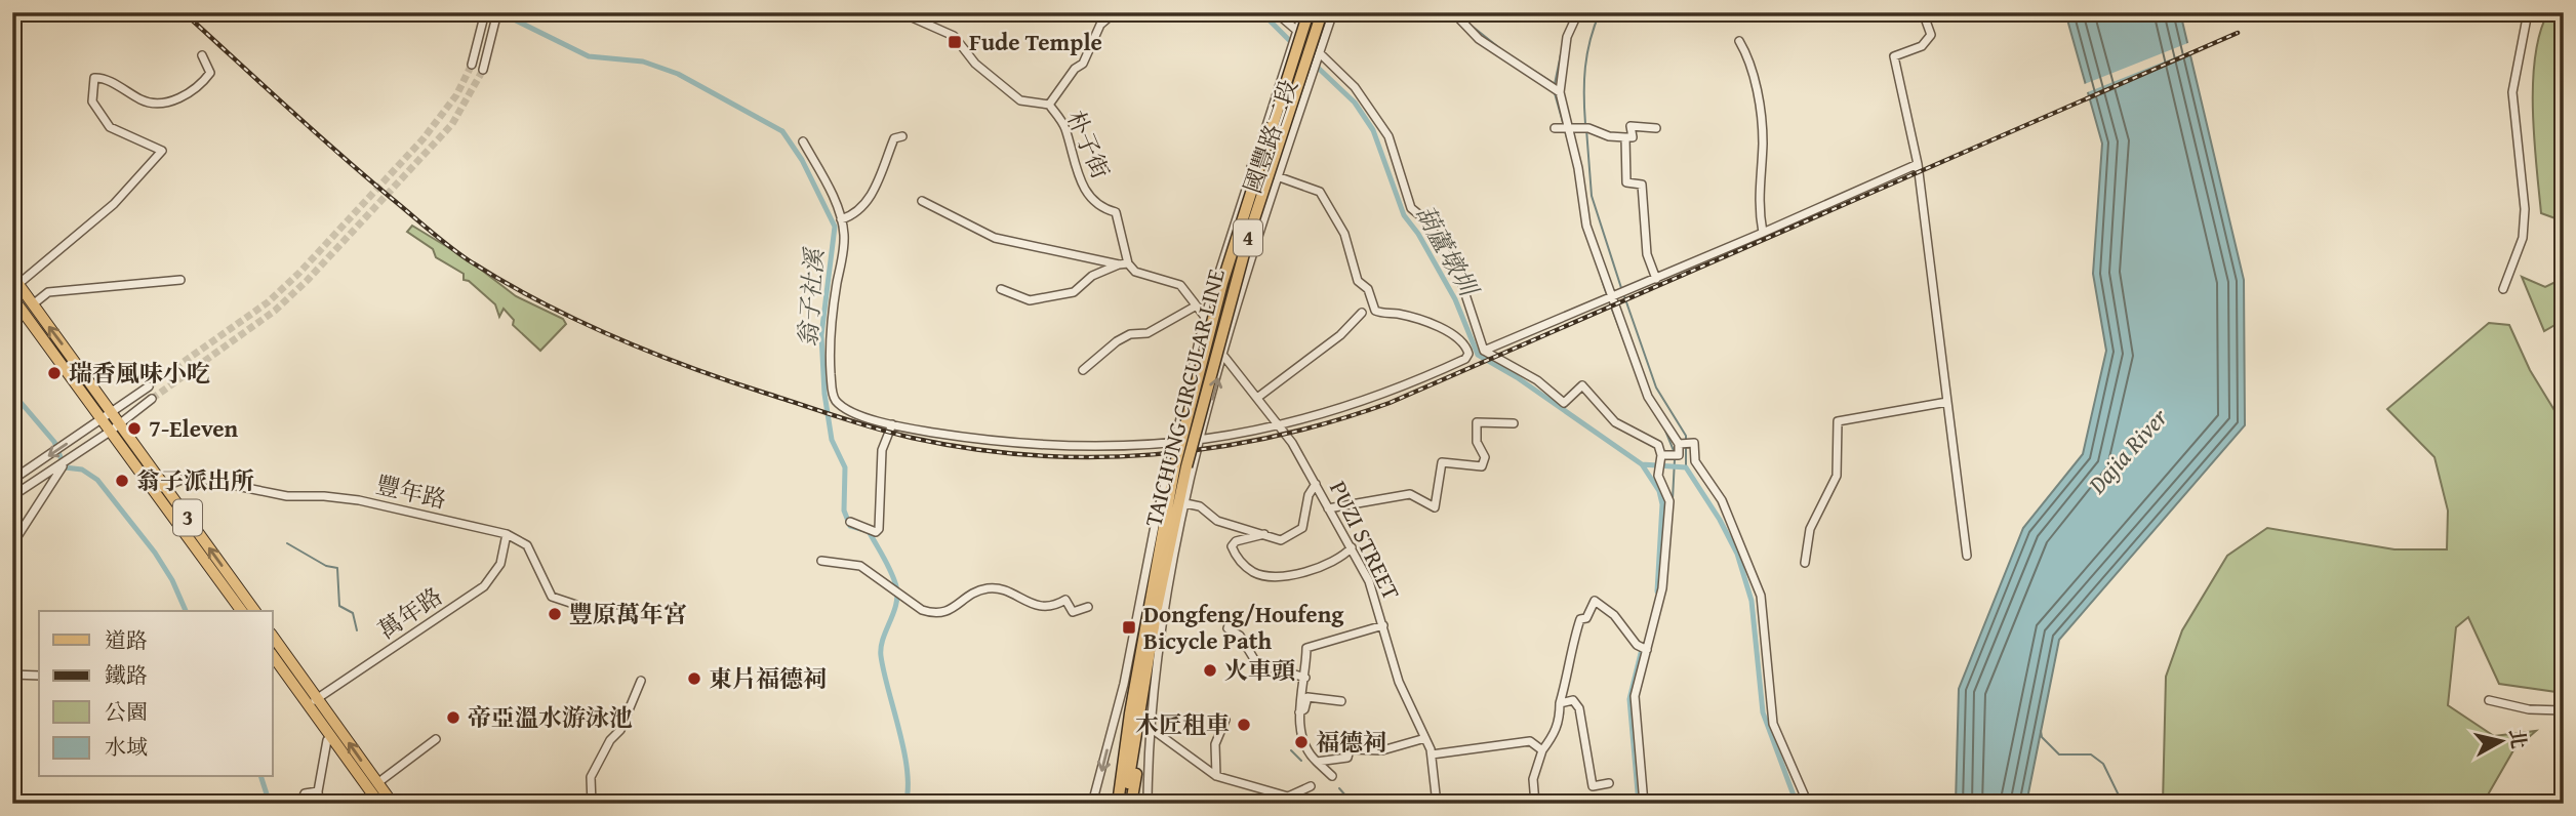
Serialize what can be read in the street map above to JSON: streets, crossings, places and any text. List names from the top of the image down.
{
  "streets": {
    "highway": ["4", "TAICHUNG CIRCULAR LINE"],
    "main road": ["3"],
    "street": [
      "國豐路二段",
      "朴子街",
      "豐年路",
      "PUZI STREET",
      "萬年路"
    ]
  },
  "crossings": [
    ["國豐路二段", "TAICHUNG CIRCULAR LINE"],
    ["國豐路二段", "PUZI STREET"],
    ["豐年路", "3"],
    ["豐年路", "萬年路"]
  ],
  "water": ["葫蘆墩圳", "翁子社溪", "Dajia River"],
  "places": {
    "transit": ["Fude Temple", "Dongfeng/Houfeng Bicycle Path"],
    "other": [
      "瑞香風味小吃",
      "7-Eleven",
      "翁子派出所",
      "豐原萬年宮",
      "火車頭",
      "東片福德祠",
      "帝亞溫水游泳池",
      "木匠租車",
      "福德祠"
    ]
  },
  "legend": [
    "道路",
    "鐵路",
    "公園",
    "水域"
  ],
  "north": "right"
}
